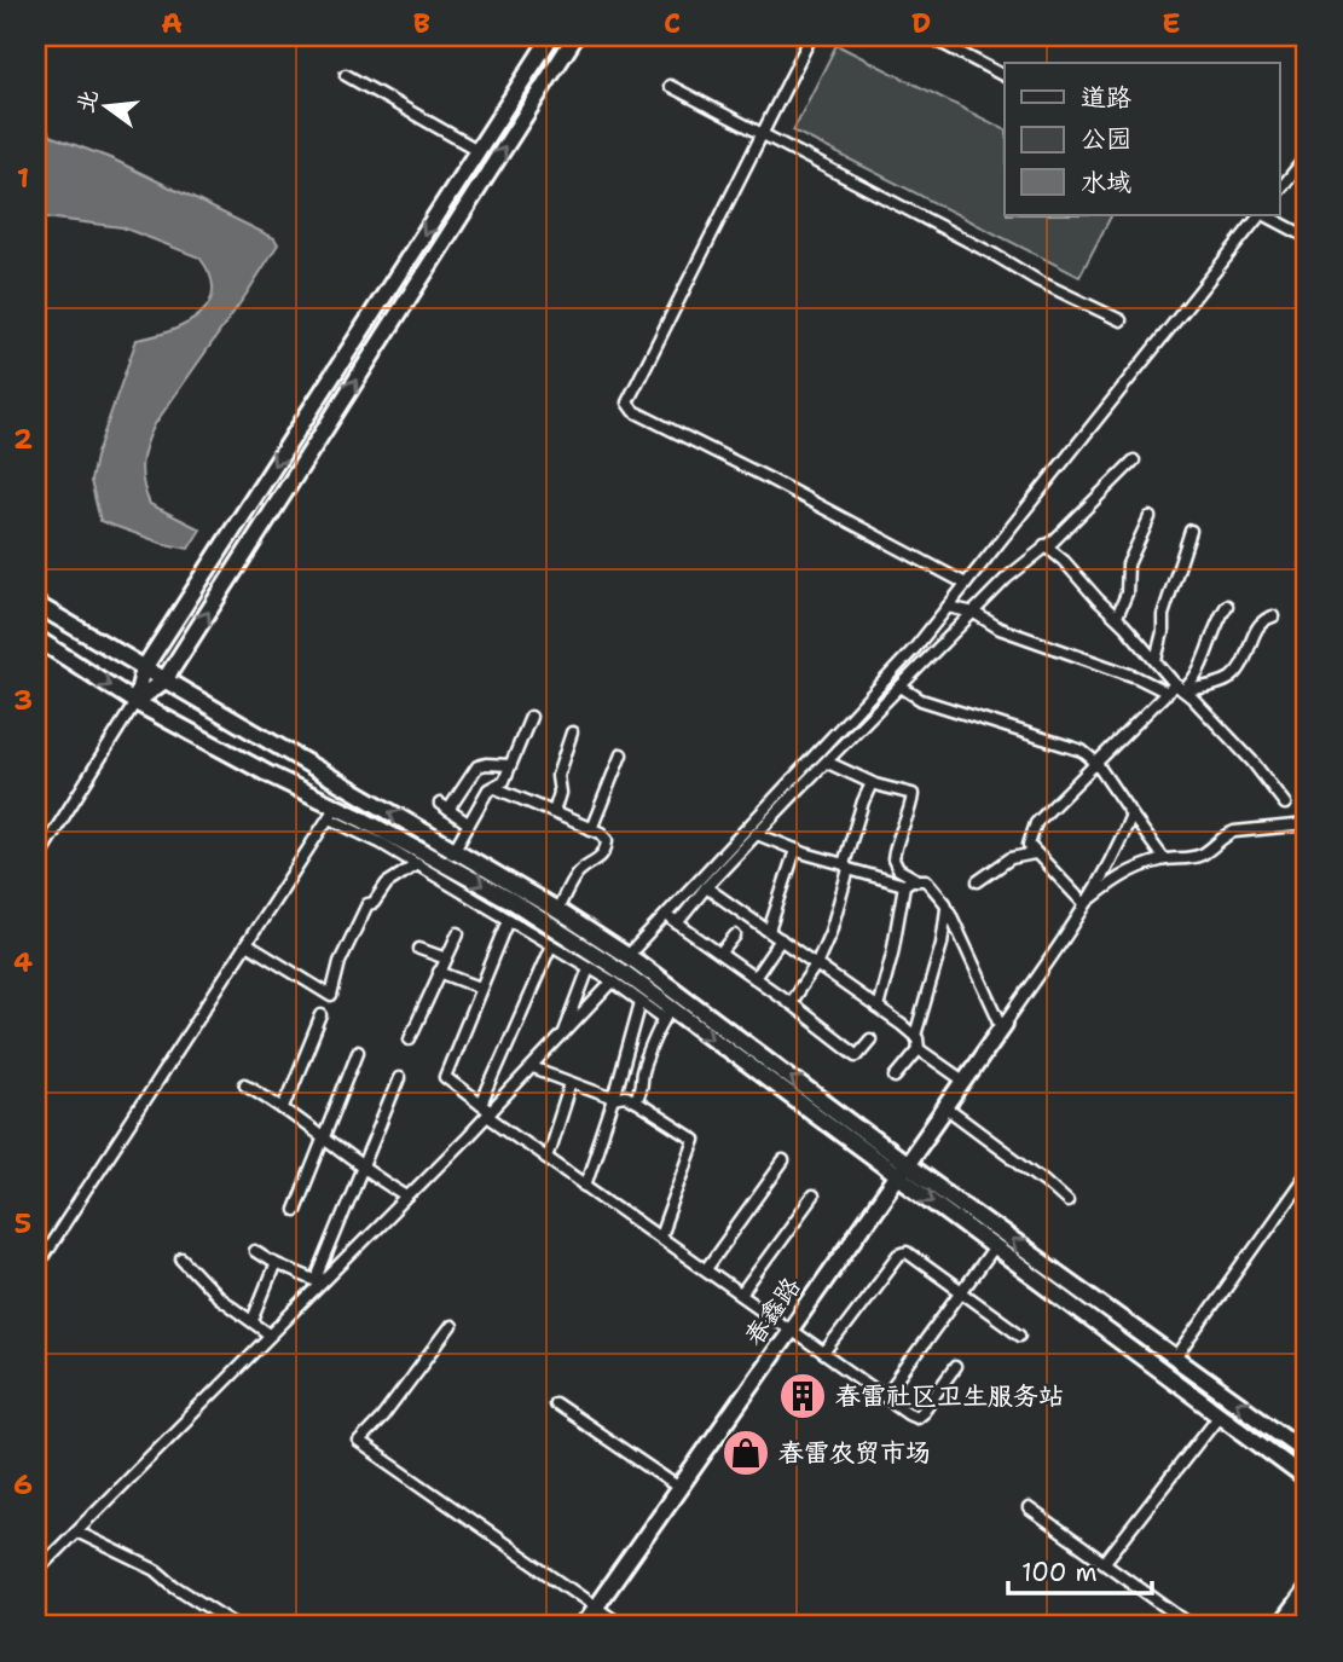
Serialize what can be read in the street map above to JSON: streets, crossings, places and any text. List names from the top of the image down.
{
  "streets": {
    "main road": ["春鑫路"]
  },
  "places": {
    "building": ["春雷社区卫生服务站"],
    "shop": ["春雷农贸市场"]
  },
  "legend": ["道路", "公园", "水域"],
  "scale_bar": "100 m",
  "north": "left",
  "grid": {
    "columns": [
      "A",
      "B",
      "C",
      "D",
      "E"
    ],
    "rows": [
      "1",
      "2",
      "3",
      "4",
      "5",
      "6"
    ]
  }
}
